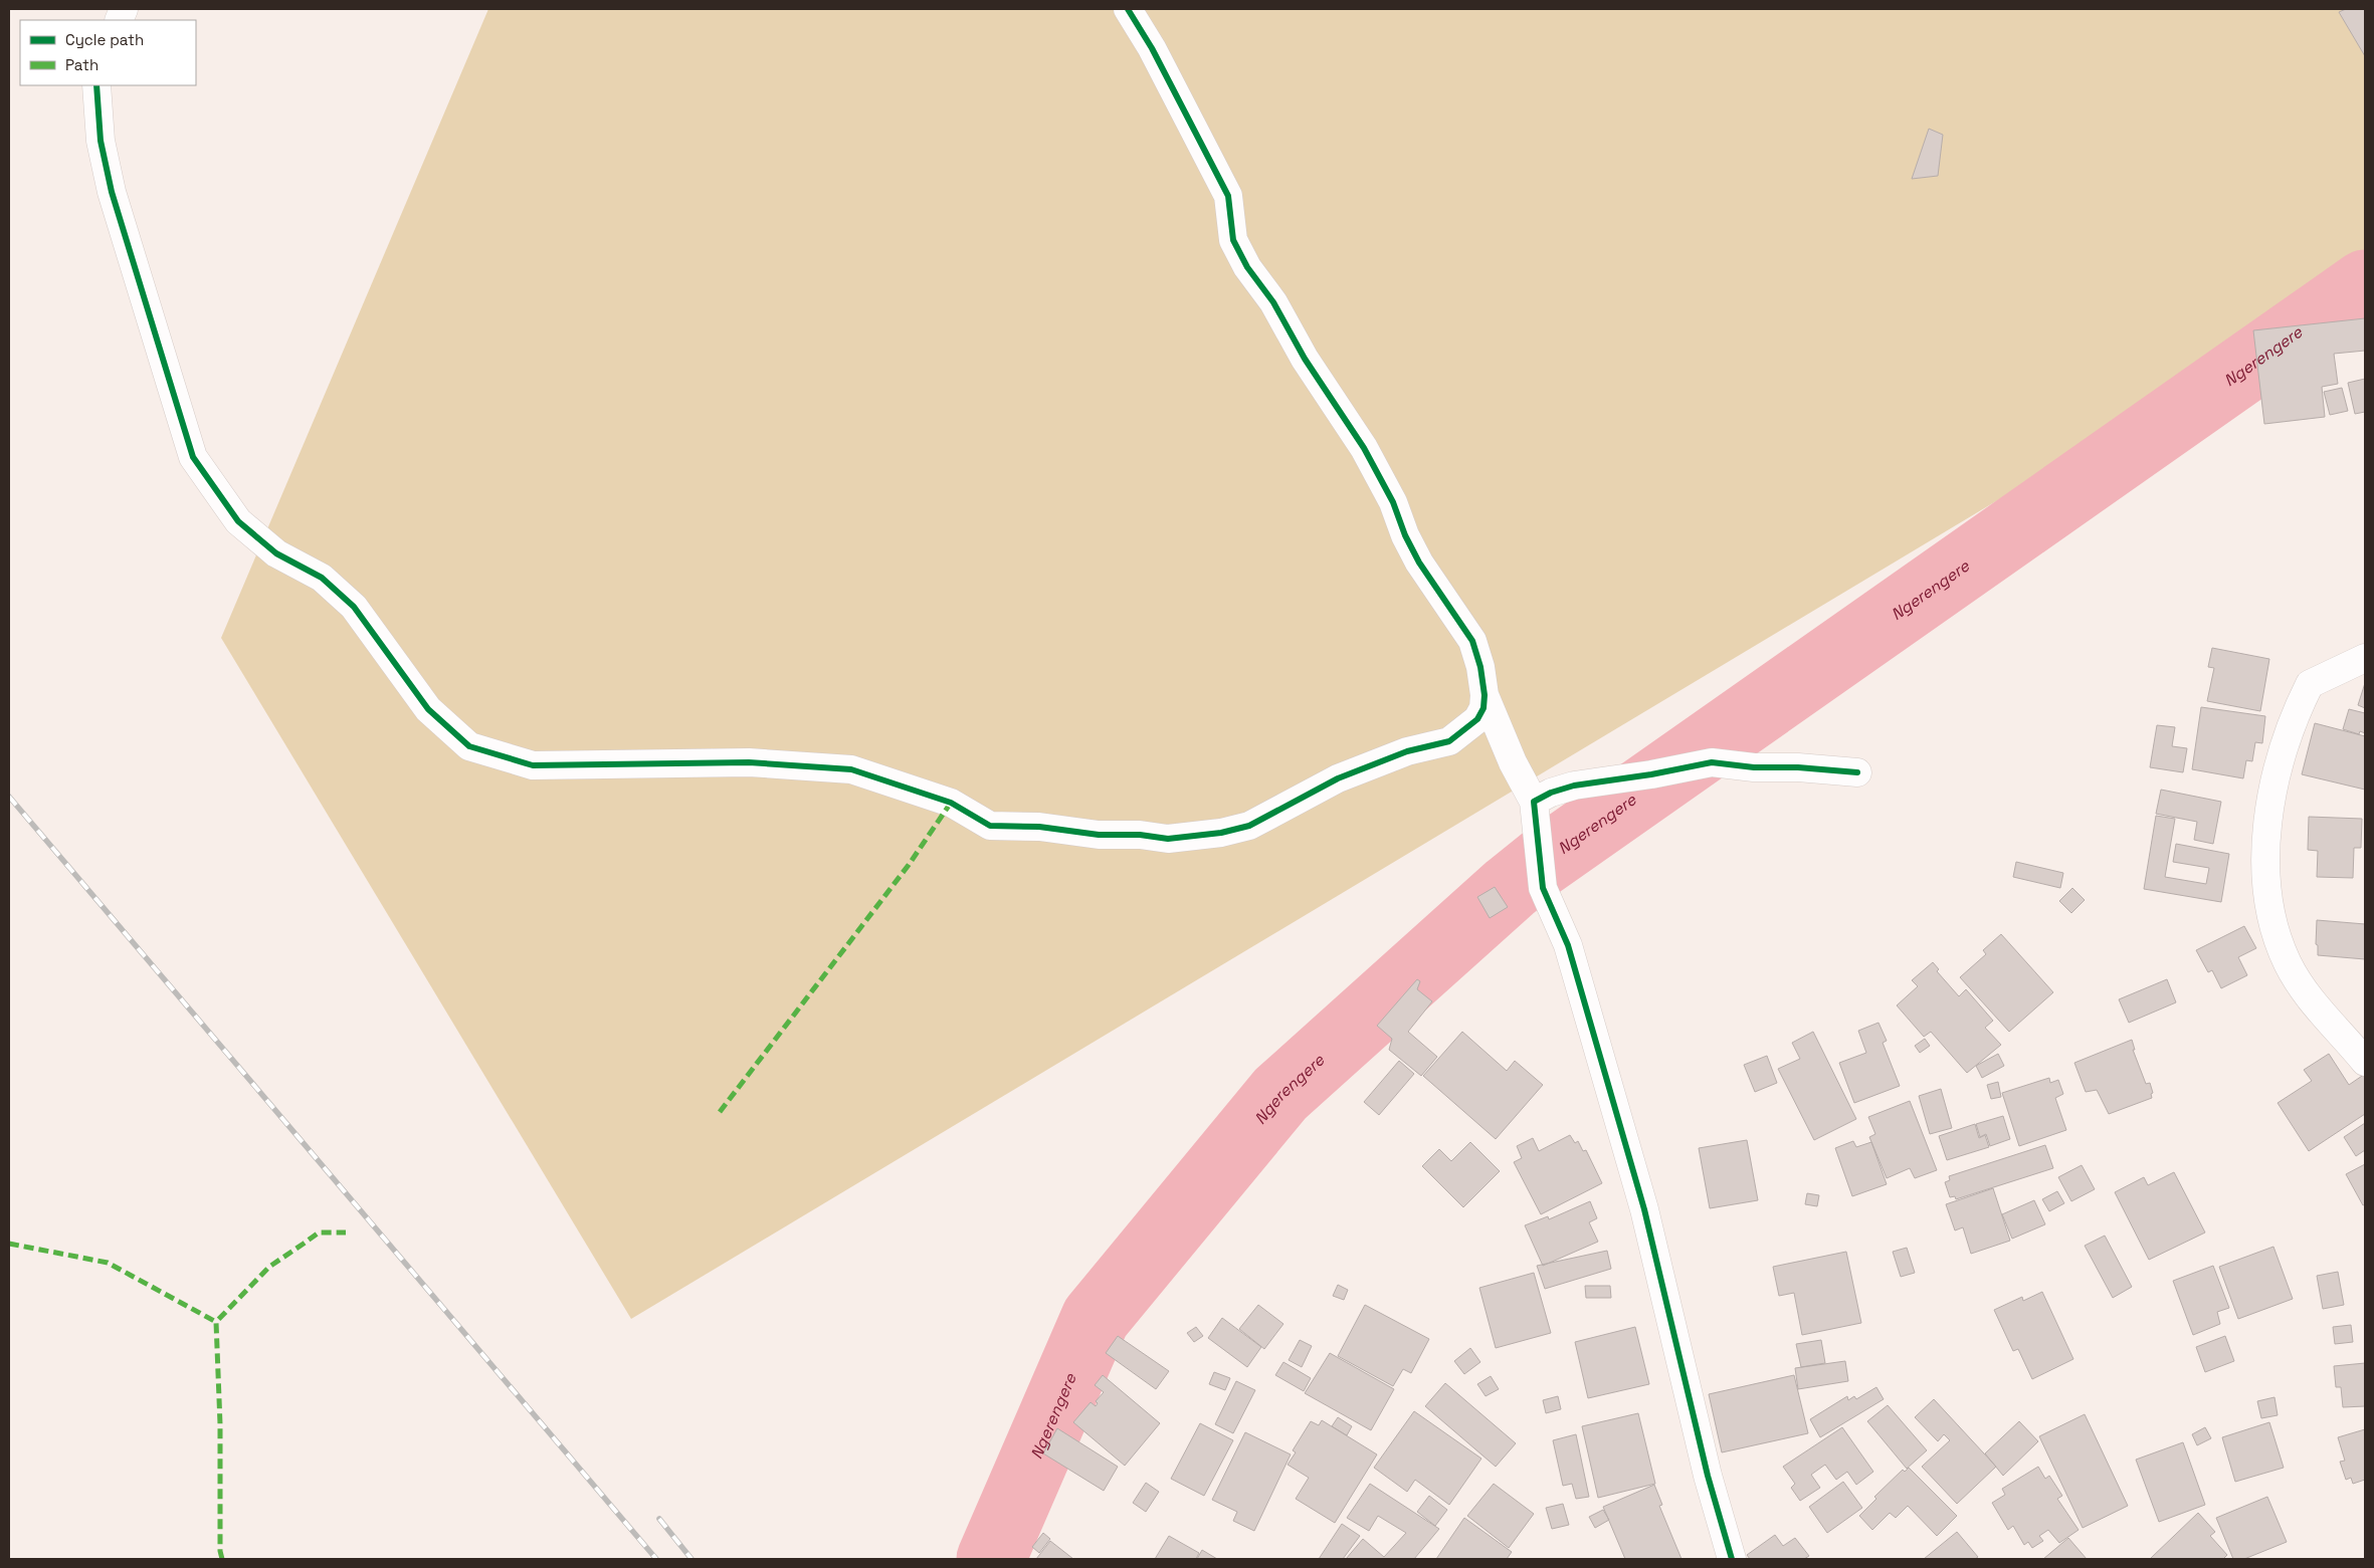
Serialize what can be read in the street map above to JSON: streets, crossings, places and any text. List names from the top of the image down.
{
  "water": ["Ngerengere"],
  "legend": ["Cycle path", "Path"]
}
